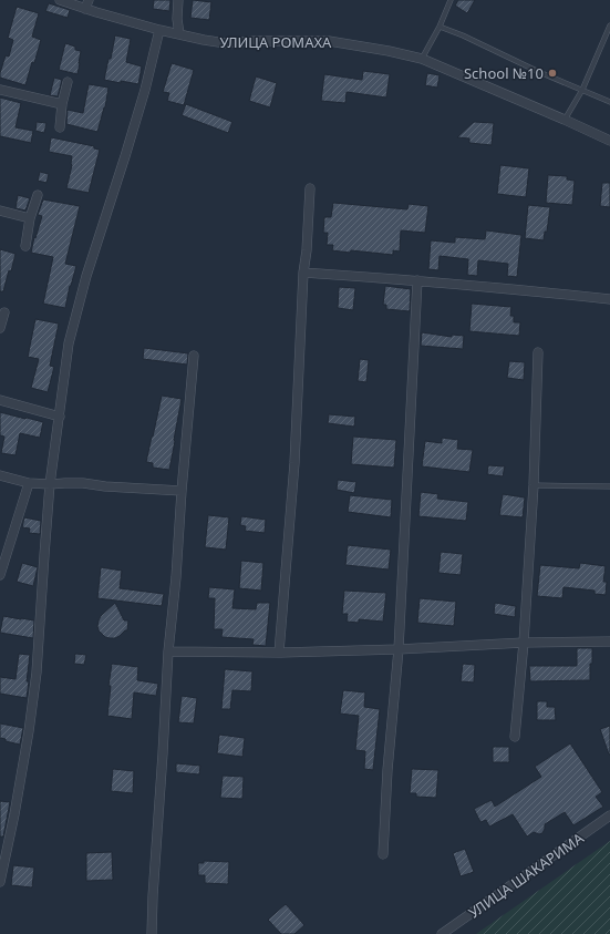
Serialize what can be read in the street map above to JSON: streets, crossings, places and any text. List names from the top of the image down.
{
  "streets": {
    "street": ["УЛИЦА РОМАХА", "УЛИЦА ШАКАРИМА"]
  },
  "places": ["School №10"]
}
